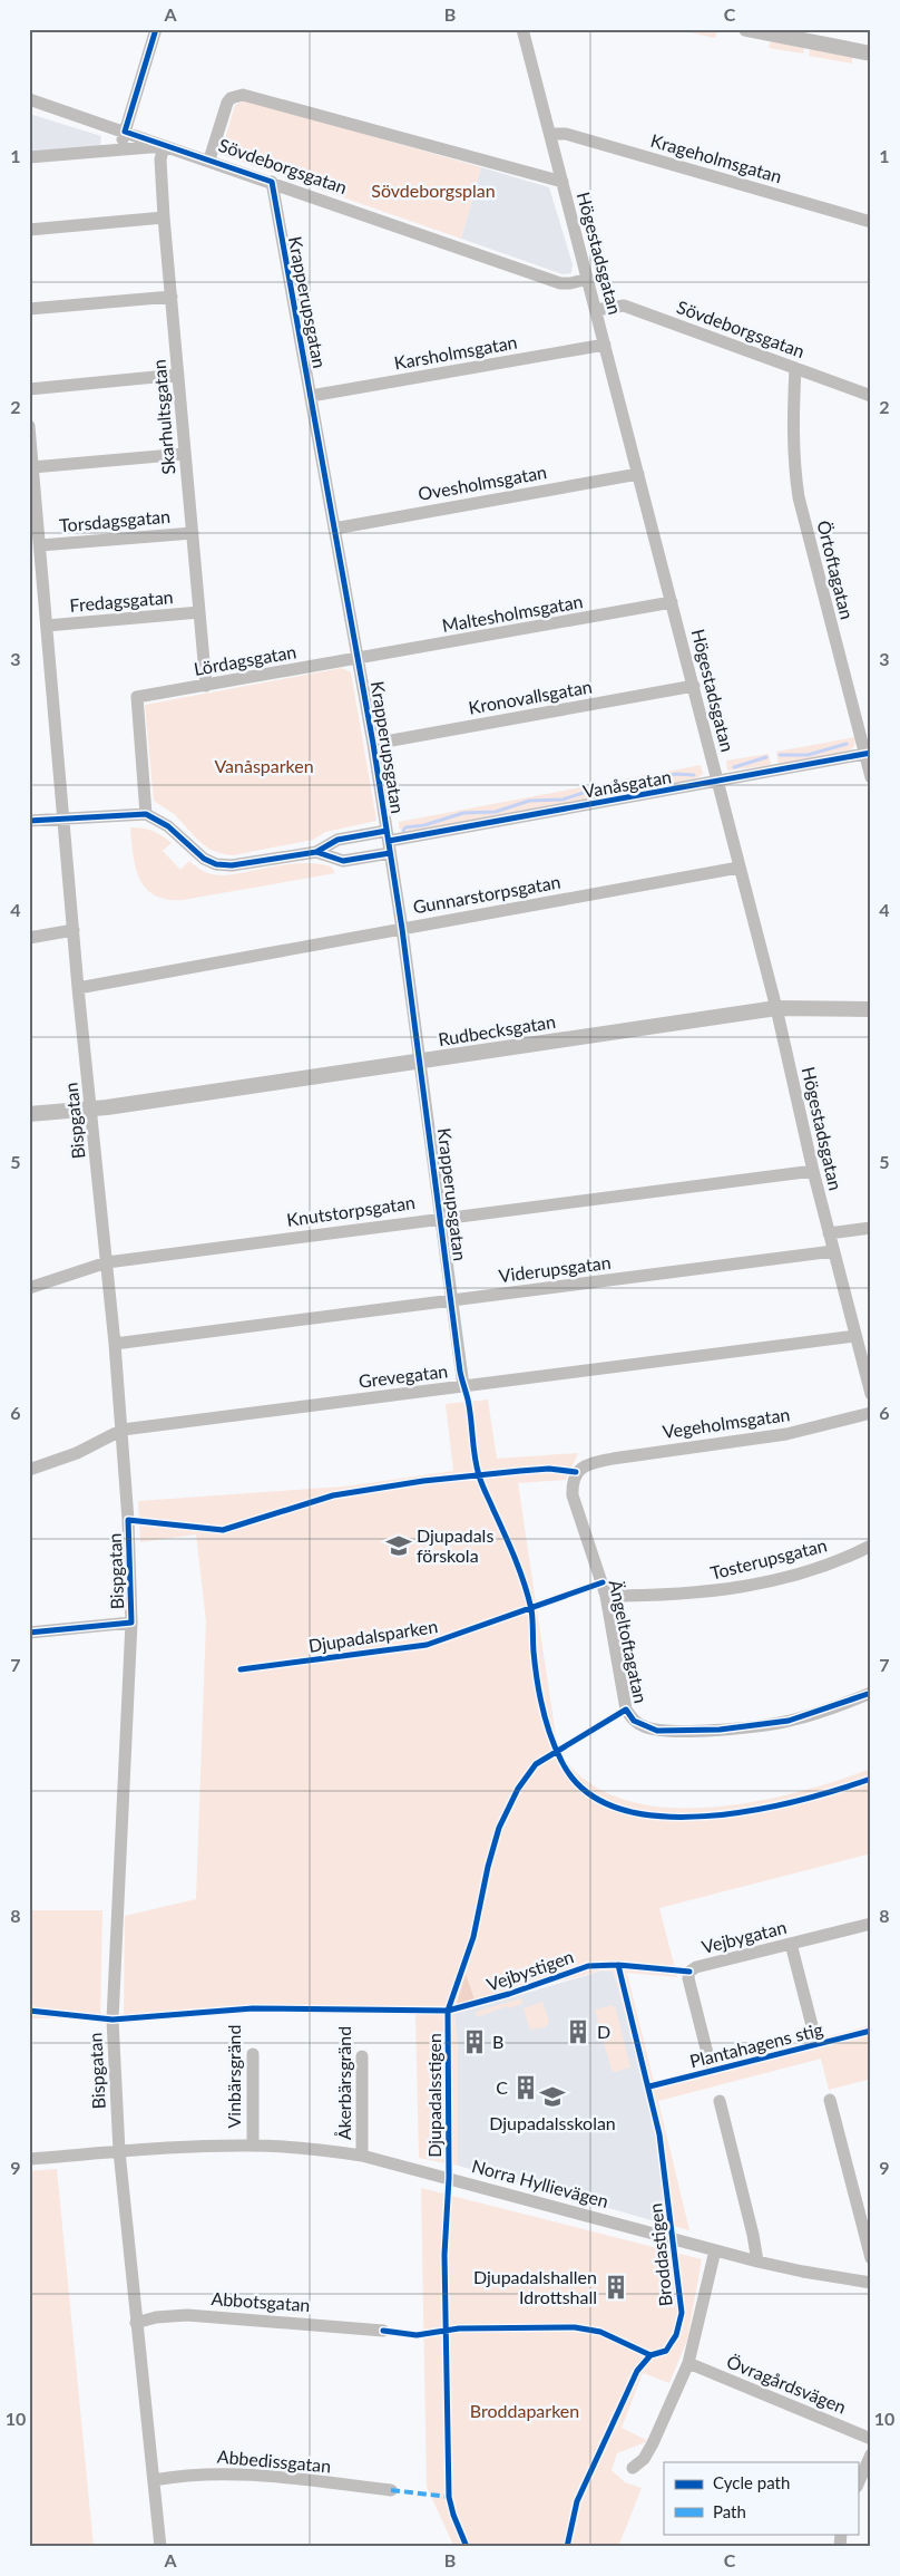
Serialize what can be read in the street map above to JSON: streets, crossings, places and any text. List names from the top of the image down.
{
  "streets": {
    "street": [
      "Krageholmsgatan",
      "Sövdeborgsgatan",
      "Högestadsgatan",
      "Krapperupsgatan",
      "Karsholmsgatan",
      "Skarhultsgatan",
      "Ovesholmsgatan",
      "Torsdagsgatan",
      "Örtoftagatan",
      "Fredagsgatan",
      "Maltesholmsgatan",
      "Lördagsgatan",
      "Kronovallsgatan",
      "Vanåsgatan",
      "Gunnarstorpsgatan",
      "Rudbecksgatan",
      "Bispgatan",
      "Knutstorpsgatan",
      "Viderupsgatan",
      "Grevegatan",
      "Vegeholmsgatan",
      "Tosterupsgatan",
      "Ängeltoftagatan",
      "Vejbygatan",
      "Vinbärsgränd",
      "Åkerbärsgränd",
      "Norra Hyllievägen",
      "Abbotsgatan",
      "Övragårdsvägen",
      "Abbedissgatan"
    ],
    "cycle path": [
      "Djupadalsparken",
      "Vejbystigen",
      "Plantahagens stig",
      "Djupadalsstigen",
      "Broddastigen"
    ]
  },
  "crossings": [
    ["Krageholmsgatan", "Högestadsgatan"],
    ["Sövdeborgsgatan", "Högestadsgatan"],
    ["Sövdeborgsgatan", "Krapperupsgatan"],
    ["Sövdeborgsgatan", "Skarhultsgatan"],
    ["Sövdeborgsgatan", "Örtoftagatan"],
    ["Högestadsgatan", "Karsholmsgatan"],
    ["Högestadsgatan", "Ovesholmsgatan"],
    ["Högestadsgatan", "Maltesholmsgatan"],
    ["Högestadsgatan", "Kronovallsgatan"],
    ["Högestadsgatan", "Vanåsgatan"],
    ["Högestadsgatan", "Gunnarstorpsgatan"],
    ["Högestadsgatan", "Rudbecksgatan"],
    ["Högestadsgatan", "Knutstorpsgatan"],
    ["Högestadsgatan", "Viderupsgatan"],
    ["Högestadsgatan", "Grevegatan"],
    ["Krapperupsgatan", "Karsholmsgatan"],
    ["Krapperupsgatan", "Ovesholmsgatan"],
    ["Krapperupsgatan", "Maltesholmsgatan"],
    ["Krapperupsgatan", "Lördagsgatan"],
    ["Krapperupsgatan", "Kronovallsgatan"],
    ["Krapperupsgatan", "Vanåsgatan"],
    ["Krapperupsgatan", "Gunnarstorpsgatan"],
    ["Krapperupsgatan", "Rudbecksgatan"],
    ["Krapperupsgatan", "Knutstorpsgatan"],
    ["Krapperupsgatan", "Viderupsgatan"],
    ["Krapperupsgatan", "Grevegatan"],
    ["Skarhultsgatan", "Torsdagsgatan"],
    ["Skarhultsgatan", "Fredagsgatan"],
    ["Skarhultsgatan", "Lördagsgatan"],
    ["Torsdagsgatan", "Bispgatan"],
    ["Örtoftagatan", "Vanåsgatan"],
    ["Fredagsgatan", "Bispgatan"],
    ["Maltesholmsgatan", "Lördagsgatan"],
    ["Gunnarstorpsgatan", "Bispgatan"],
    ["Rudbecksgatan", "Bispgatan"],
    ["Bispgatan", "Knutstorpsgatan"],
    ["Bispgatan", "Viderupsgatan"],
    ["Bispgatan", "Grevegatan"],
    ["Bispgatan", "Norra Hyllievägen"],
    ["Bispgatan", "Abbotsgatan"],
    ["Bispgatan", "Abbedissgatan"],
    ["Vegeholmsgatan", "Ängeltoftagatan"],
    ["Tosterupsgatan", "Ängeltoftagatan"],
    ["Vinbärsgränd", "Norra Hyllievägen"],
    ["Åkerbärsgränd", "Norra Hyllievägen"]
  ],
  "parks": ["Sövdeborgsplan", "Vanåsparken", "Broddaparken"],
  "places": {
    "school or university": ["Djupadals förskola", "Djupadalsskolan"],
    "building": [
      "D",
      "B",
      "C",
      "Djupadalshallen Idrottshall"
    ]
  },
  "legend": ["Cycle path", "Path"],
  "grid": {
    "columns": ["A", "B", "C"],
    "rows": [
      "1",
      "2",
      "3",
      "4",
      "5",
      "6",
      "7",
      "8",
      "9",
      "10"
    ]
  }
}
